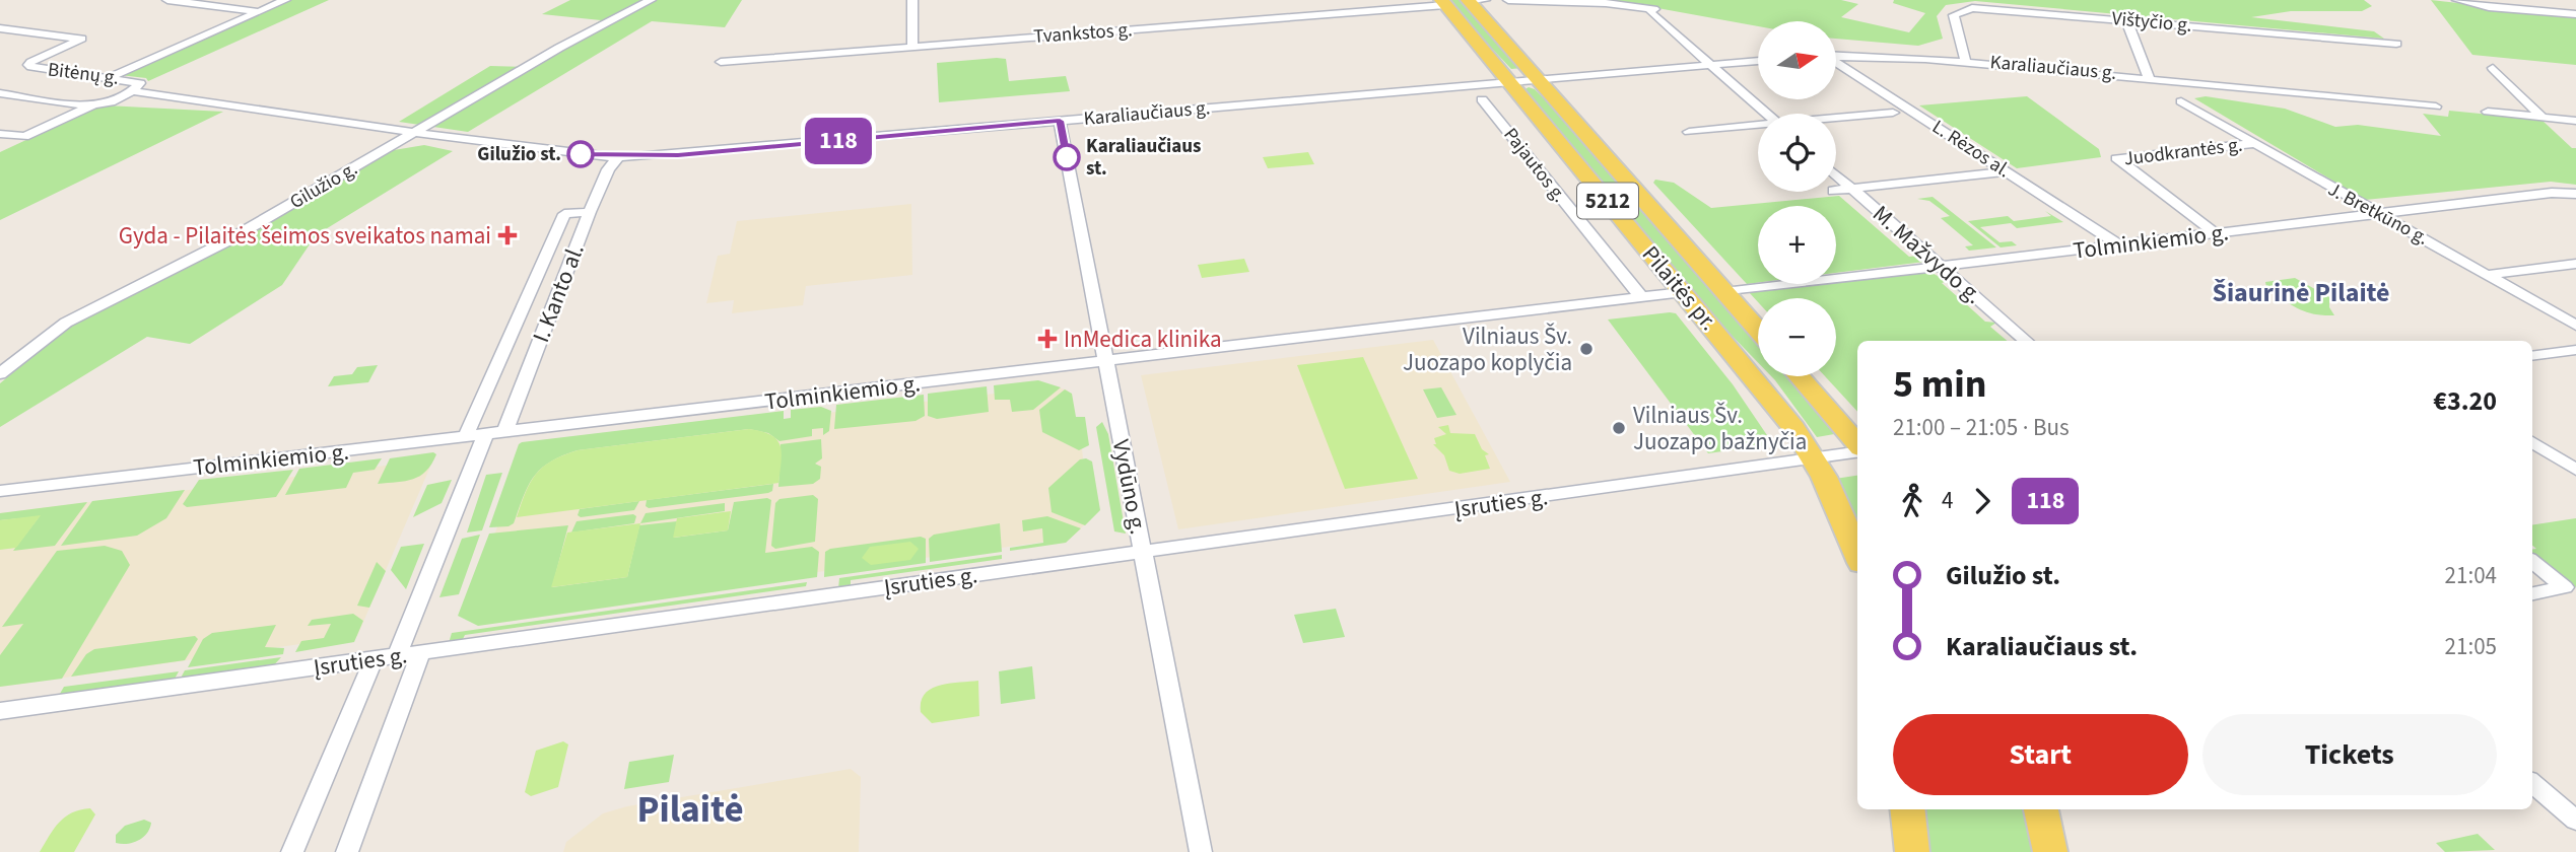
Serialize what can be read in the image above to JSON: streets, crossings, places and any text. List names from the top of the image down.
{
  "streets": {
    "main road": ["5212", "Pilaitės pr."],
    "street": [
      "Vištyčio g.",
      "Tvankstos g.",
      "Karaliaučiaus g.",
      "Bitėnų g.",
      "L. Rėzos al.",
      "Juodkrantės g.",
      "Pajautos g.",
      "Gilužio g.",
      "J. Bretkūno g.",
      "Tolminkiemio g.",
      "M. Mažvydo g.",
      "I. Kanto al.",
      "Vydūno g.",
      "Įsruties g."
    ]
  },
  "crossings": [
    ["Vištyčio g.", "Karaliaučiaus g."],
    ["Tvankstos g.", "Pilaitės pr."],
    ["Karaliaučiaus g.", "Bitėnų g."],
    ["Karaliaučiaus g.", "Gilužio g."],
    ["Karaliaučiaus g.", "Pilaitės pr."],
    ["Karaliaučiaus g.", "I. Kanto al."],
    ["Karaliaučiaus g.", "Vydūno g."],
    ["Bitėnų g.", "Gilužio g."],
    ["L. Rėzos al.", "Tolminkiemio g."],
    ["Juodkrantės g.", "J. Bretkūno g."],
    ["Juodkrantės g.", "Tolminkiemio g."],
    ["Pajautos g.", "Tolminkiemio g."],
    ["J. Bretkūno g.", "Tolminkiemio g."],
    ["Tolminkiemio g.", "M. Mažvydo g."],
    ["Tolminkiemio g.", "Pilaitės pr."],
    ["Tolminkiemio g.", "I. Kanto al."],
    ["Tolminkiemio g.", "Vydūno g."],
    ["Pilaitės pr.", "Įsruties g."],
    ["Vydūno g.", "Įsruties g."]
  ],
  "districts": ["Šiaurinė Pilaitė", "Pilaitė"],
  "places": {
    "other": [
      "Gilužio st.",
      "Karaliaučiaus st.",
      "Vilniaus Šv. Juozapo koplyčia",
      "Vilniaus Šv. Juozapo bažnyčia"
    ],
    "health": ["Gyda - Pilaitės šeimos sveikatos namai", "InMedica klinika"]
  },
  "lines": ["bus line 118"],
  "north": "right",
  "page": {
    "on_map": "118",
    "map_buttons": ["+", "−"],
    "heading": ["5 min", "21:00 – 21:05 · Bus", "€3.20"],
    "legs": ["4", "118"],
    "list": [
      {
        "name": "Gilužio st.",
        "value": "21:04"
      },
      {
        "name": "Karaliaučiaus st.",
        "value": "21:05"
      }
    ],
    "buttons": ["Start", "Tickets"]
  }
}
